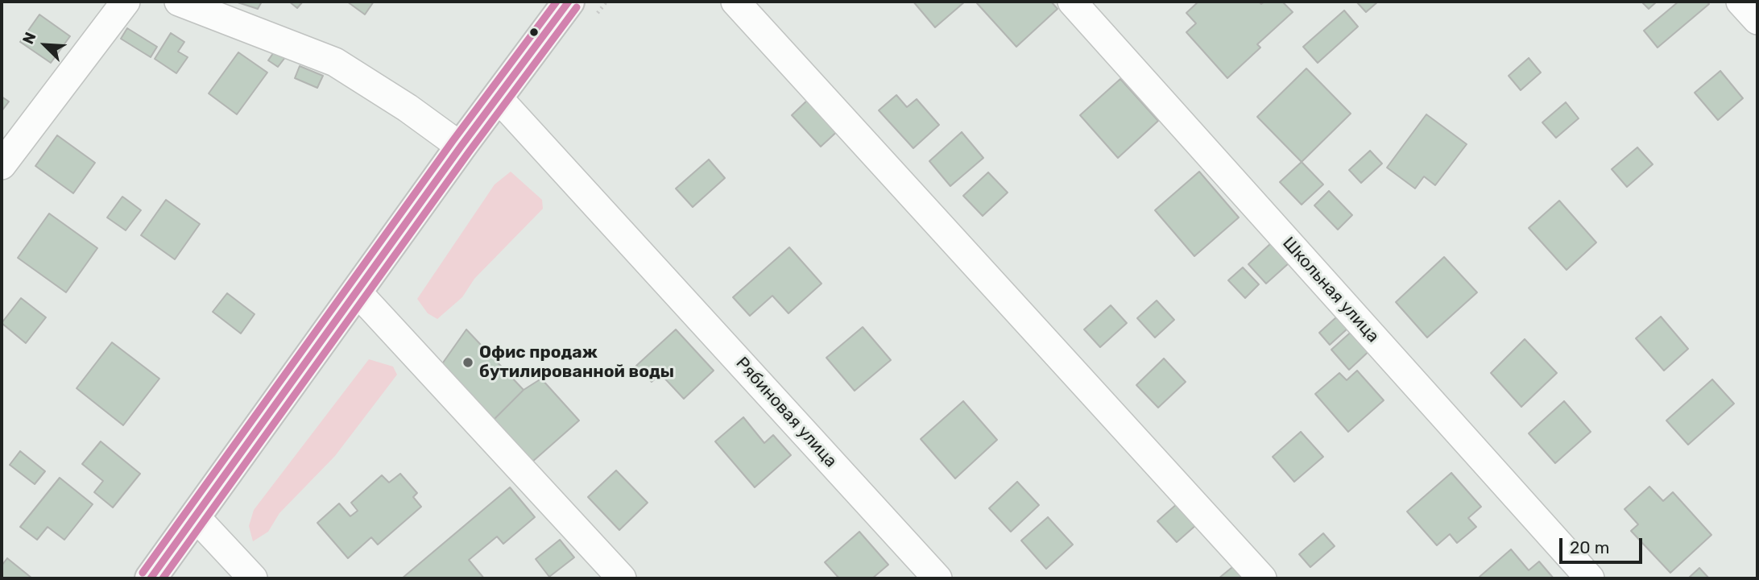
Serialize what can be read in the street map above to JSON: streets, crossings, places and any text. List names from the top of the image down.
{
  "streets": {
    "street": ["Школьная улица", "Рябиновая улица"]
  },
  "places": ["Офис продаж бутилированной воды"],
  "scale_bar": "20 m",
  "north": "top left"
}
